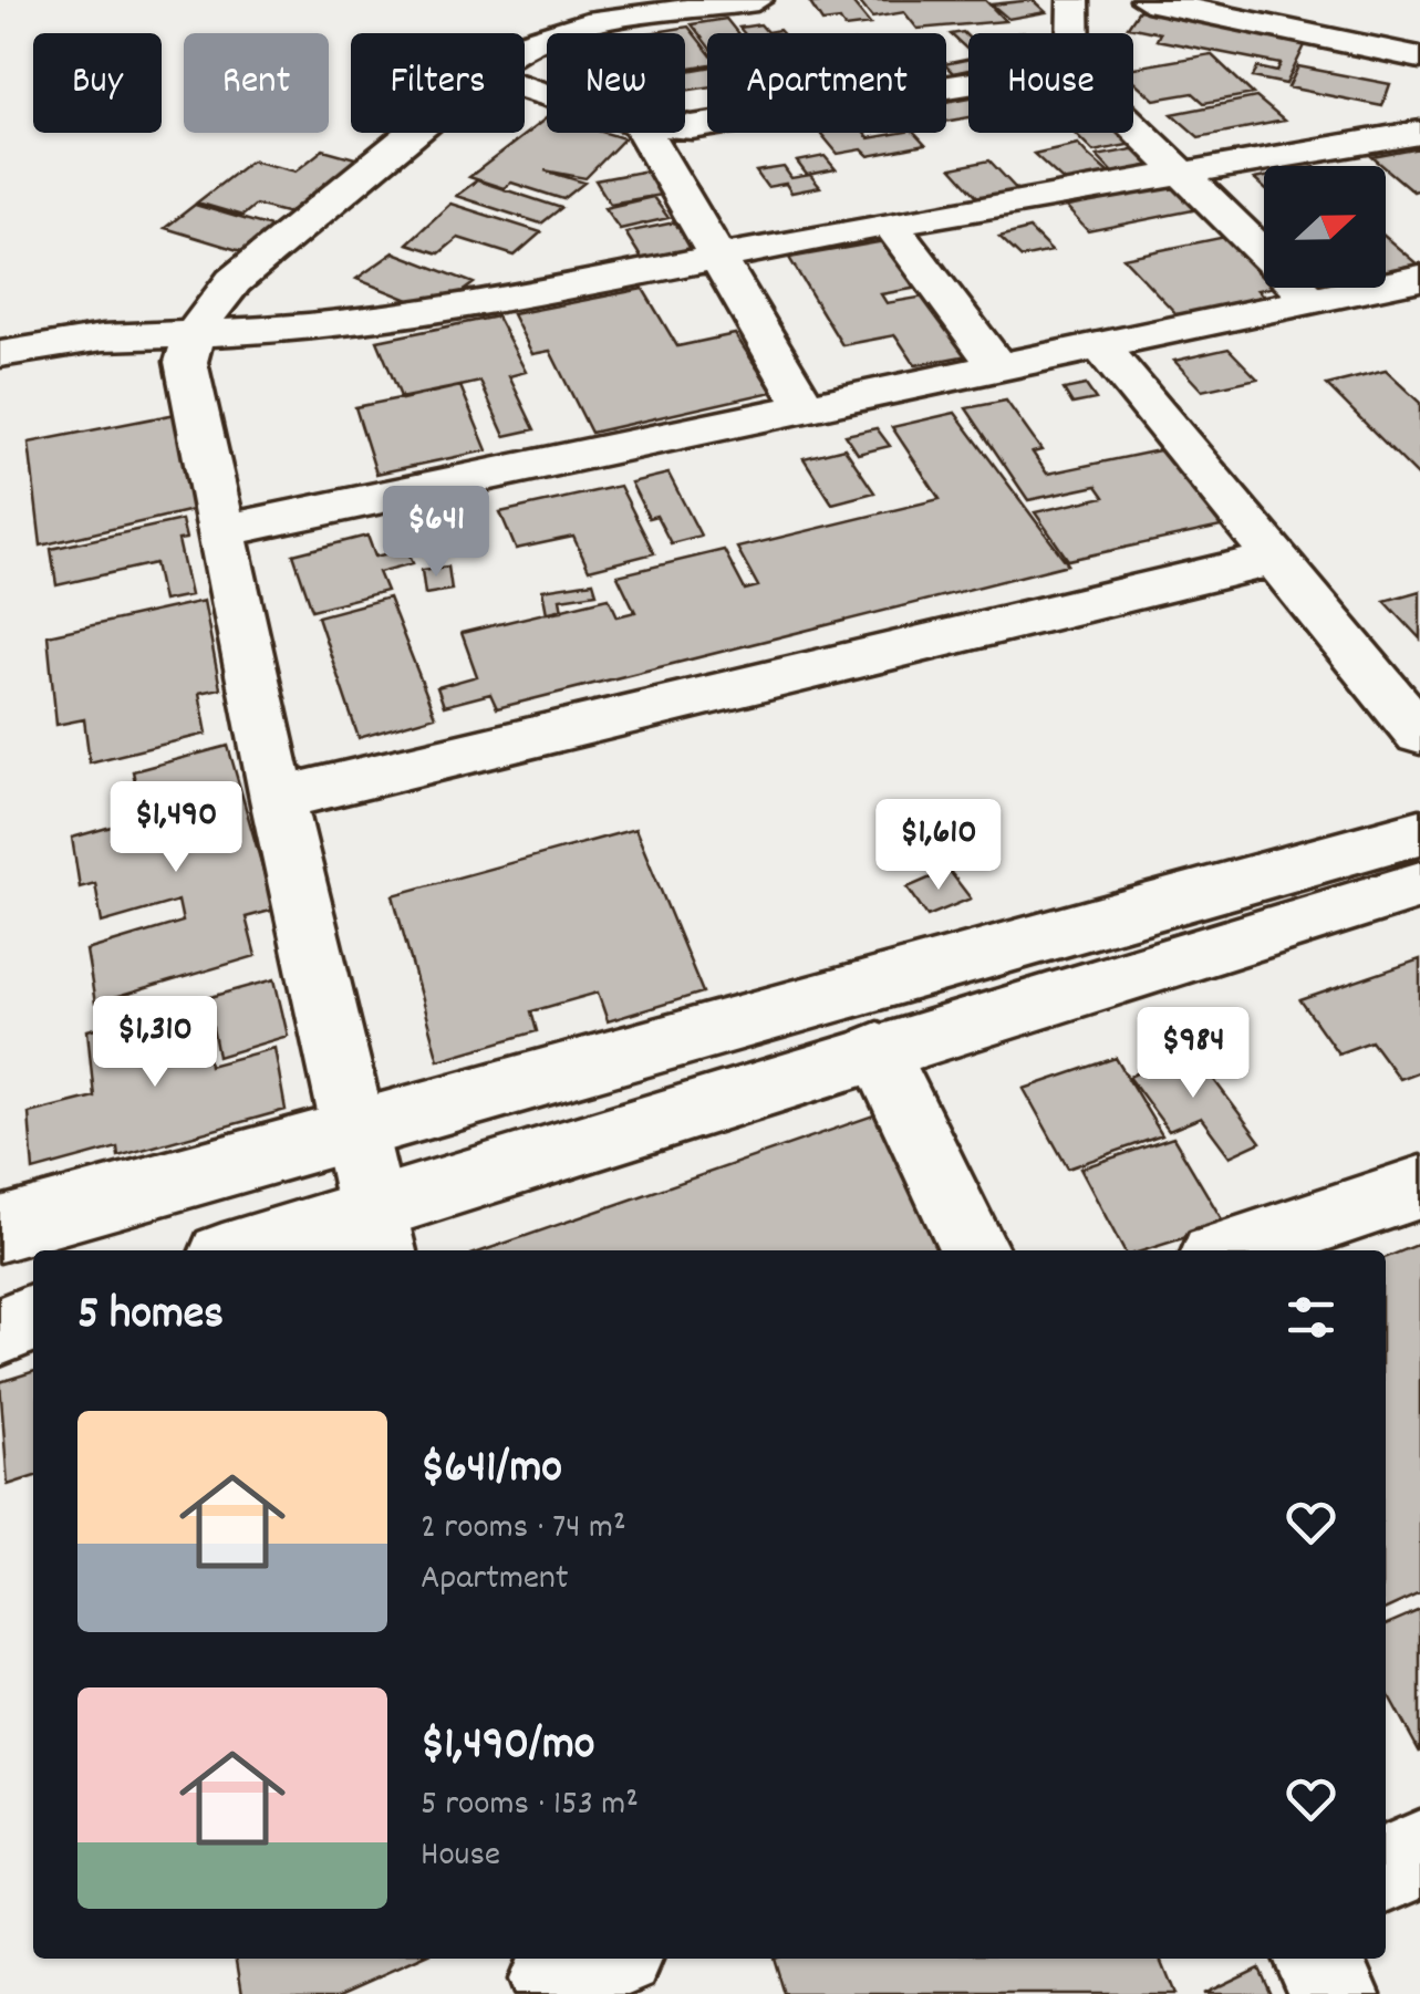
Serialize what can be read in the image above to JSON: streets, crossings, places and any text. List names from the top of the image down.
{
  "north": "right",
  "page": {
    "chip": [
      "Buy",
      "Rent",
      "Filters",
      "New",
      "Apartment",
      "House"
    ],
    "price": [
      "$641",
      "$1,490",
      "$1,610",
      "$1,310",
      "$984"
    ],
    "heading": "5 homes",
    "list": [
      {
        "name": "$641/mo",
        "note": "2 rooms · 74 m² · Apartment"
      },
      {
        "name": "$1,490/mo",
        "note": "5 rooms · 153 m² · House"
      }
    ]
  }
}
